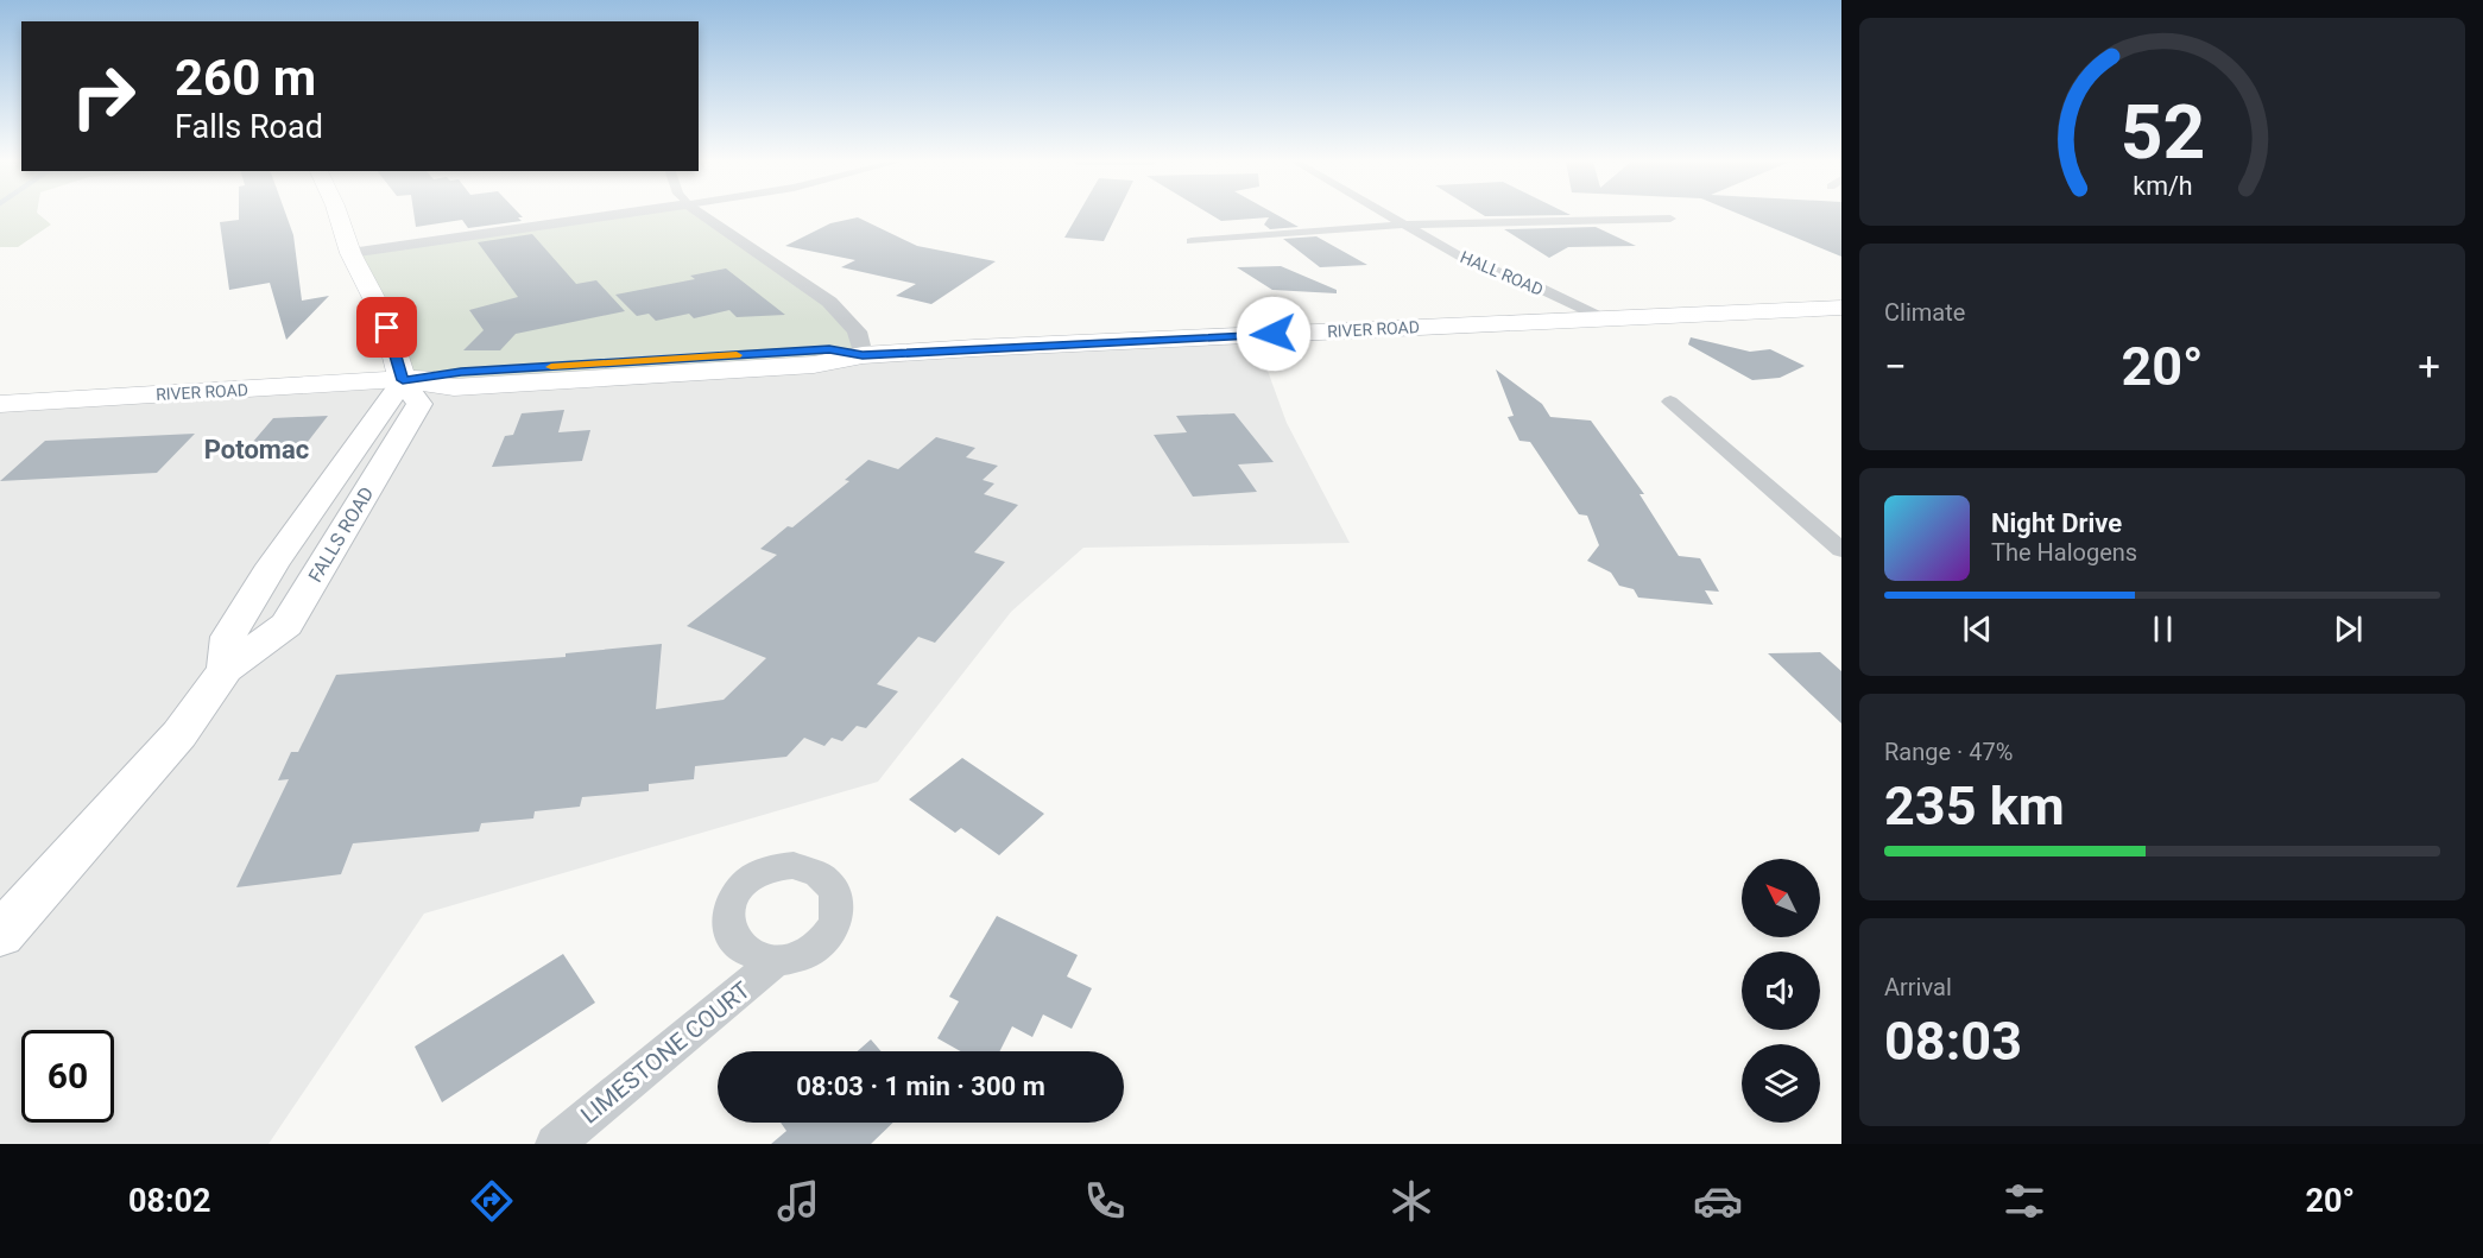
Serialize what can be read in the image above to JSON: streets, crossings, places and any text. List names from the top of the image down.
{
  "streets": {
    "main road": ["RIVER ROAD", "FALLS ROAD"],
    "street": ["HALL ROAD", "LIMESTONE COURT"]
  },
  "crossings": [
    ["HALL ROAD", "RIVER ROAD"],
    ["RIVER ROAD", "FALLS ROAD"]
  ],
  "districts": ["Potomac"],
  "north": "top left",
  "page": {
    "turn": ["260 m", "Falls Road"],
    "tile": [
      "Climate",
      ["Range · 47%", "235 km"],
      ["Arrival", "08:03"]
    ],
    "heat": ["−", "20°", "+"],
    "song": ["Night Drive", "The Halogens"],
    "limit": "60",
    "trip": "08:03 · 1 min · 300 m",
    "tabs": ["08:02", "20°"],
    "gauge": ["52", "km/h"]
  }
}
